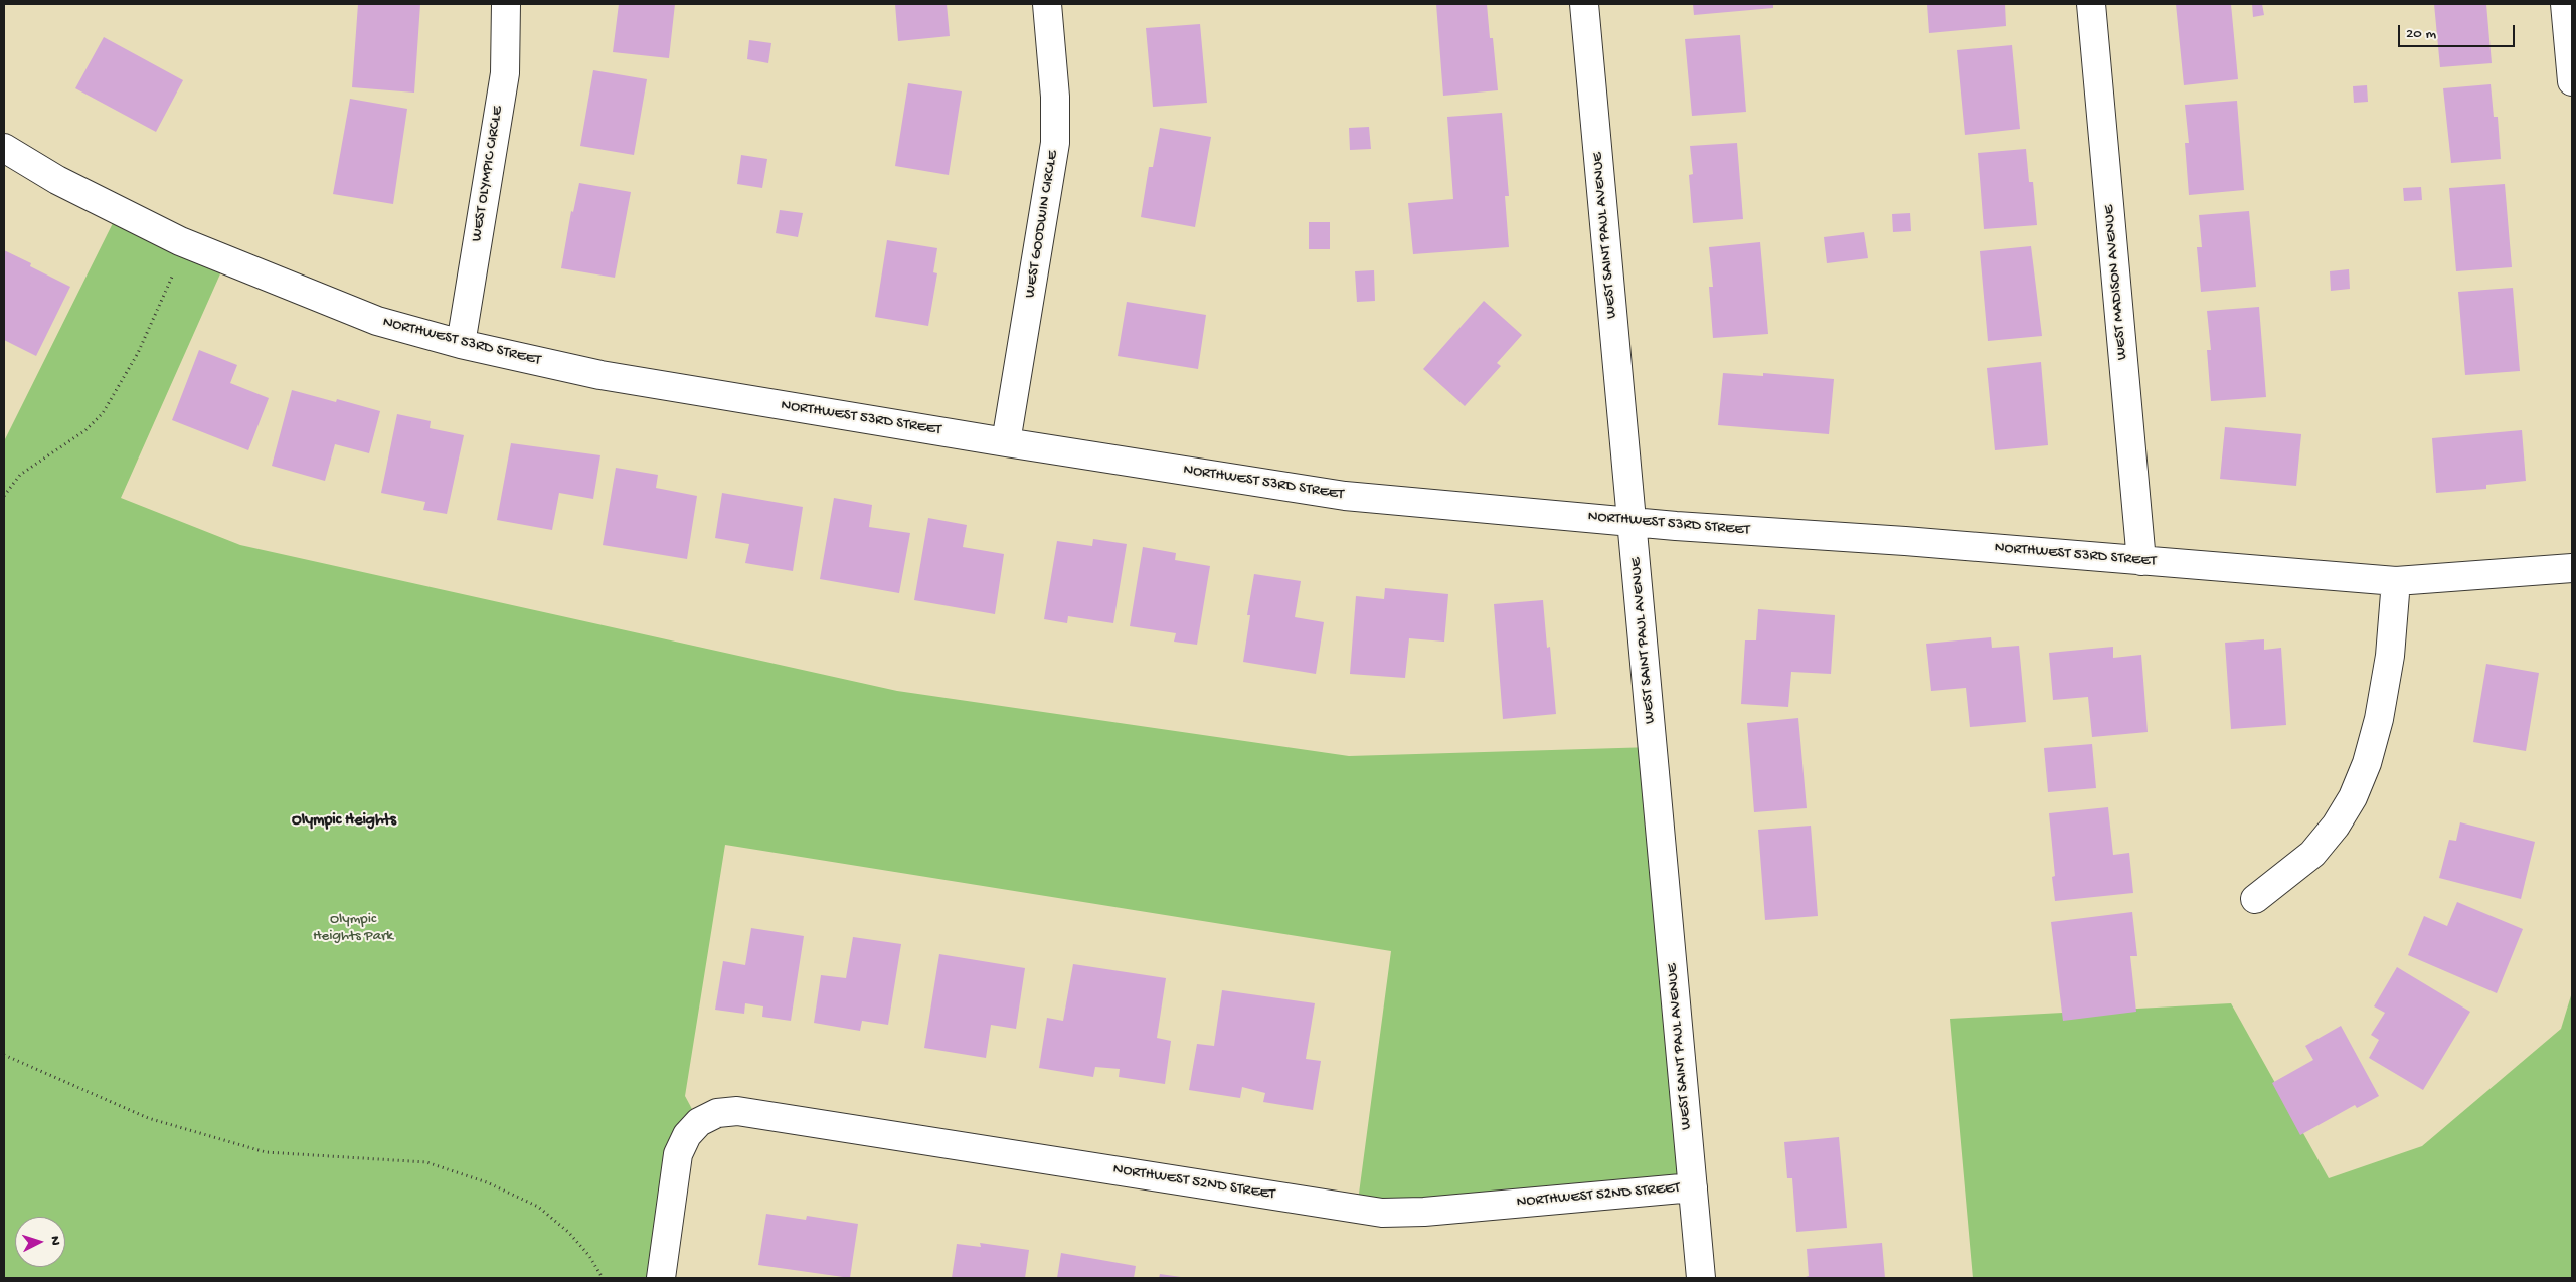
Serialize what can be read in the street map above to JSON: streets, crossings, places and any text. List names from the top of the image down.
{
  "streets": {
    "street": [
      "WEST OLYMPIC CIRCLE",
      "WEST GOODWIN CIRCLE",
      "WEST SAINT PAUL AVENUE",
      "WEST MADISON AVENUE",
      "NORTHWEST 53RD STREET",
      "NORTHWEST 52ND STREET"
    ]
  },
  "crossings": [
    ["WEST OLYMPIC CIRCLE", "NORTHWEST 53RD STREET"],
    ["WEST GOODWIN CIRCLE", "NORTHWEST 53RD STREET"],
    ["WEST SAINT PAUL AVENUE", "NORTHWEST 53RD STREET"],
    ["WEST SAINT PAUL AVENUE", "NORTHWEST 52ND STREET"],
    ["WEST MADISON AVENUE", "NORTHWEST 53RD STREET"]
  ],
  "districts": ["Olympic Heights"],
  "parks": ["Olympic Heights Park"],
  "scale_bar": "20 m",
  "north": "right"
}
